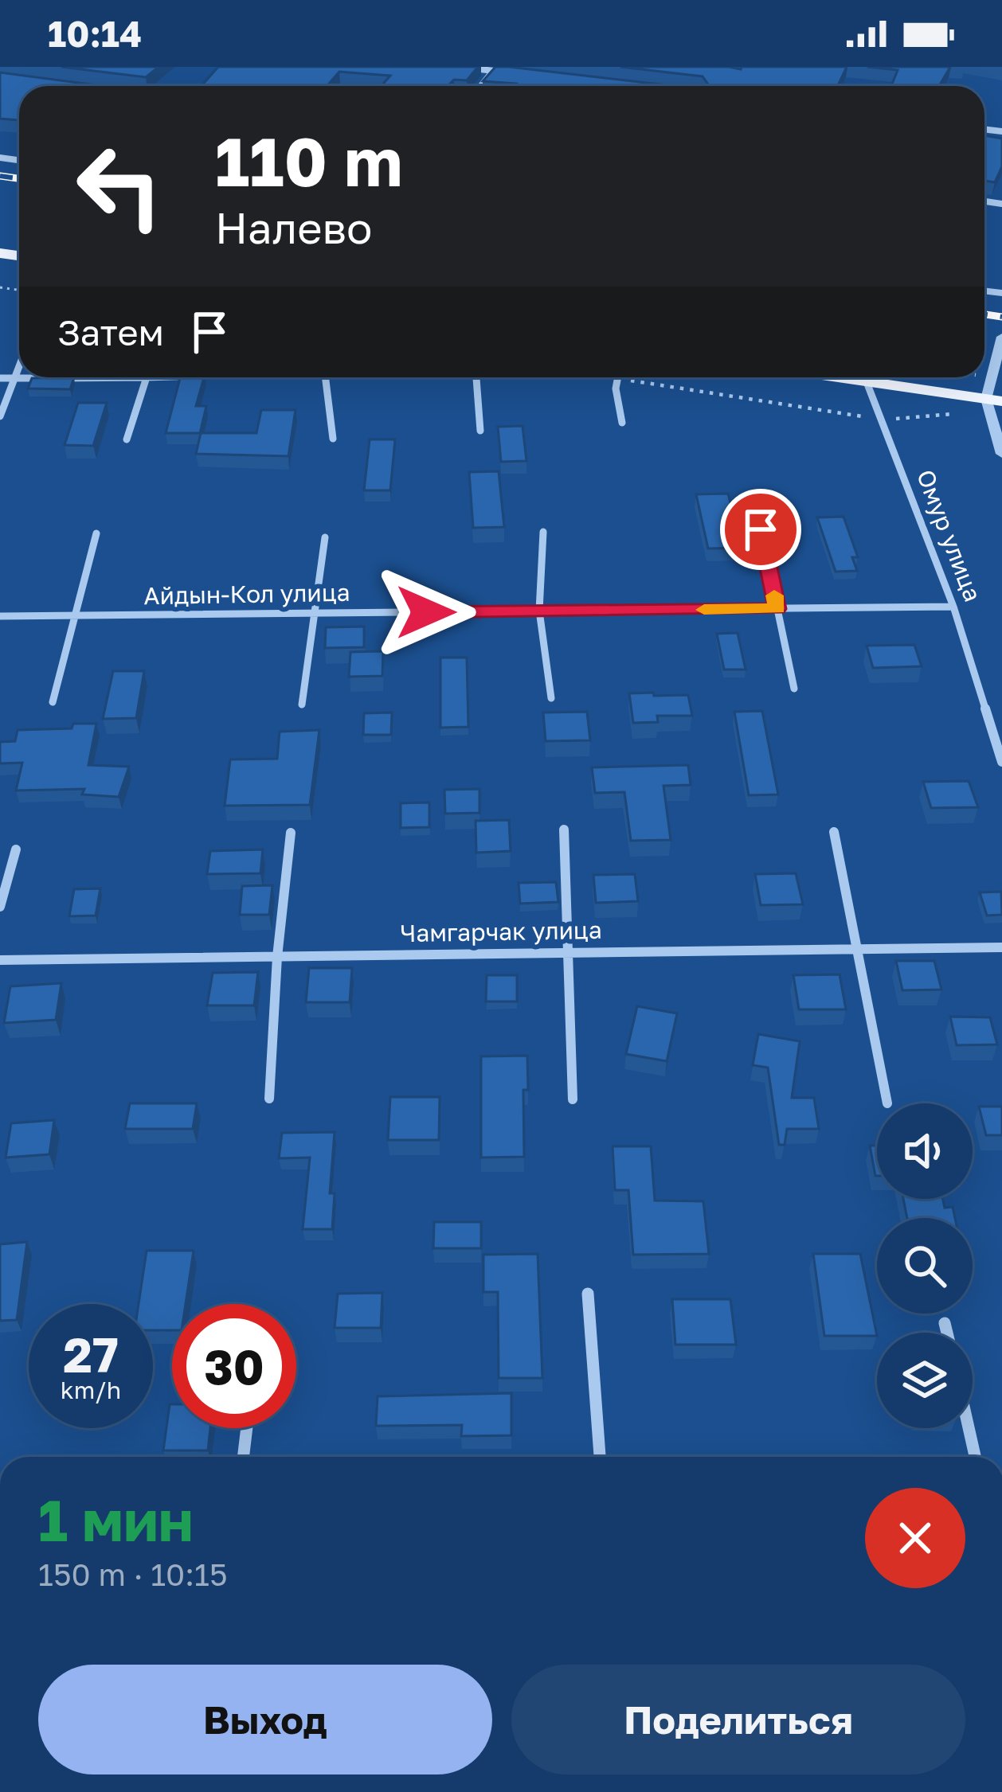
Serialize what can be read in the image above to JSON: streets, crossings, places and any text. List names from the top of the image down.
{
  "streets": {
    "street": ["Омур улица", "Айдын-Кол улица", "Чамгарчак улица"]
  },
  "crossings": [
    ["Омур улица", "Айдын-Кол улица"]
  ],
  "page": {
    "status": "10:14",
    "turn": ["110 m", "Налево"],
    "then": "Затем",
    "speed": "27 km/h",
    "limit": "30",
    "heading": ["1 мин", "150 m · 10:15"],
    "buttons": ["Выход", "Поделиться"]
  }
}
